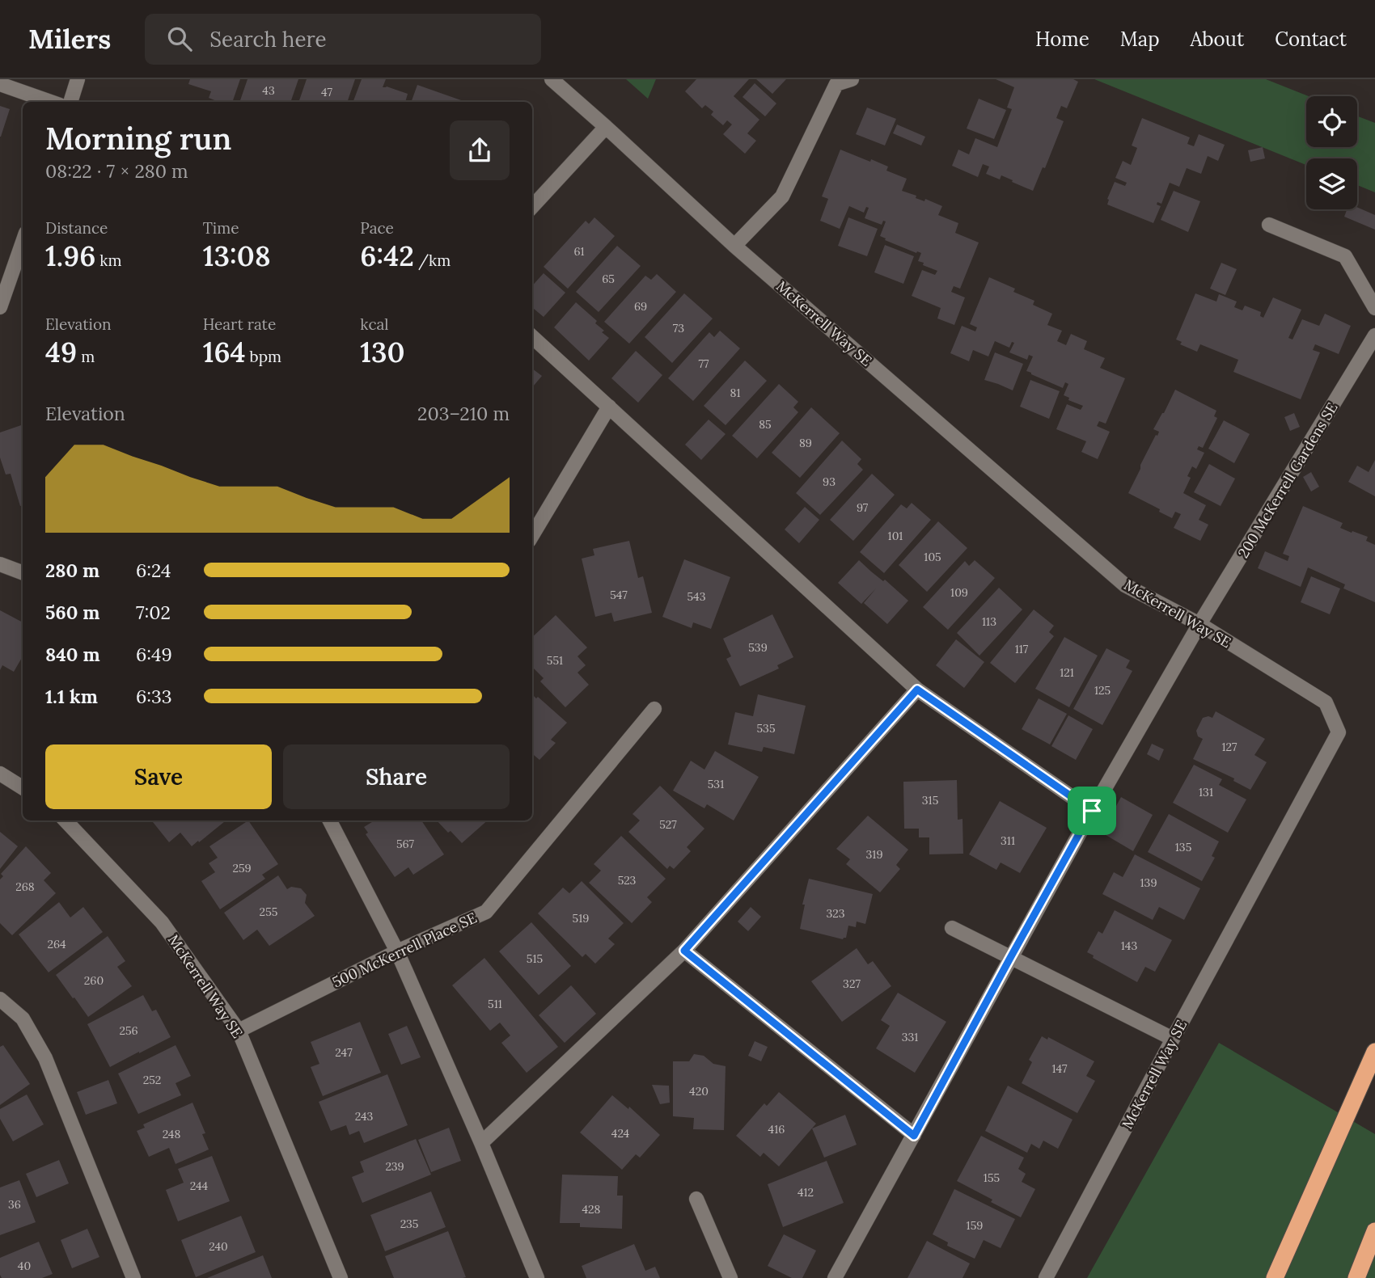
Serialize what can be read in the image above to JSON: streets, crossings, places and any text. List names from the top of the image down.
{
  "streets": {
    "street": ["McKerrell Way SE", "200 McKerrell Gardens SE", "500 McKerrell Place SE"]
  },
  "crossings": [
    ["McKerrell Way SE", "200 McKerrell Gardens SE"],
    ["McKerrell Way SE", "500 McKerrell Place SE"]
  ],
  "house_numbers": [
    "43",
    "47",
    "61",
    "65",
    "69",
    "73",
    "77",
    "81",
    "85",
    "89",
    "93",
    "97",
    "101",
    "105",
    "109",
    "547",
    "543",
    "113",
    "539",
    "117",
    "551",
    "121",
    "125",
    "535",
    "127",
    "531",
    "131",
    "315",
    "527",
    "311",
    "567",
    "135",
    "319",
    "259",
    "523",
    "139",
    "268",
    "255",
    "323",
    "519",
    "264",
    "143",
    "515",
    "260",
    "327",
    "511",
    "256",
    "331",
    "247",
    "147",
    "252",
    "420",
    "243",
    "416",
    "424",
    "248",
    "239",
    "155",
    "244",
    "412",
    "36",
    "428",
    "235",
    "159",
    "240",
    "40"
  ],
  "page": {
    "header": "Milers",
    "search": "Search here",
    "nav": [
      "Home",
      "Map",
      "About",
      "Contact"
    ],
    "heading": ["Morning run", "08:22 · 7 × 280 m"],
    "stats": [
      ["Distance", "1.96 km"],
      ["Time", "13:08"],
      ["Pace", "6:42 /km"],
      ["Elevation", "49 m"],
      ["Heart rate", "164 bpm"],
      ["kcal", "130"]
    ],
    "chart": ["Elevation", "203–210 m"],
    "list": [
      {
        "name": "280 m",
        "note": "6:24"
      },
      {
        "name": "560 m",
        "note": "7:02"
      },
      {
        "name": "840 m",
        "note": "6:49"
      },
      {
        "name": "1.1 km",
        "note": "6:33"
      }
    ],
    "buttons": ["Save", "Share"]
  }
}
